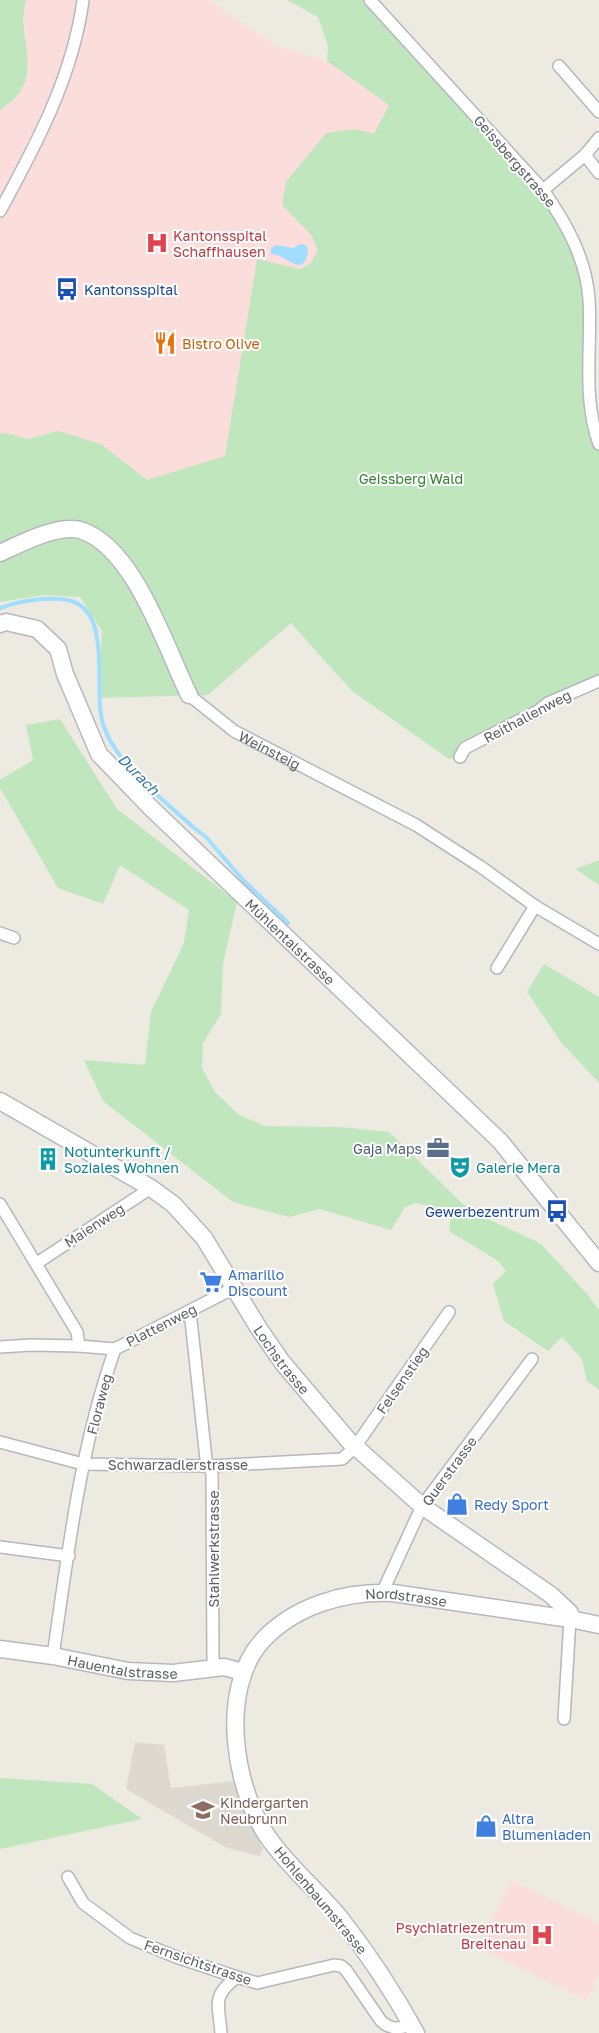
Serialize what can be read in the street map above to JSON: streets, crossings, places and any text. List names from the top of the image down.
{
  "streets": {
    "street": [
      "Geissbergstrasse",
      "Reithallenweg",
      "Weinsteig",
      "Mühlentalstrasse",
      "Maienweg",
      "Plattenweg",
      "Lochstrasse",
      "Felsenstieg",
      "Floraweg",
      "Schwarzadlerstrasse",
      "Querstrasse",
      "Stahlwerkstrasse",
      "Nordstrasse",
      "Hauentalstrasse",
      "Hohlenbaumstrasse",
      "Fernsichtstrasse"
    ]
  },
  "crossings": [
    ["Maienweg", "Lochstrasse"],
    ["Plattenweg", "Lochstrasse"],
    ["Plattenweg", "Floraweg"],
    ["Plattenweg", "Stahlwerkstrasse"],
    ["Lochstrasse", "Felsenstieg"],
    ["Lochstrasse", "Schwarzadlerstrasse"],
    ["Lochstrasse", "Querstrasse"],
    ["Lochstrasse", "Nordstrasse"],
    ["Felsenstieg", "Schwarzadlerstrasse"],
    ["Floraweg", "Schwarzadlerstrasse"],
    ["Floraweg", "Hauentalstrasse"],
    ["Schwarzadlerstrasse", "Stahlwerkstrasse"],
    ["Querstrasse", "Nordstrasse"],
    ["Stahlwerkstrasse", "Hauentalstrasse"],
    ["Nordstrasse", "Hauentalstrasse"],
    ["Nordstrasse", "Hohlenbaumstrasse"],
    ["Hauentalstrasse", "Hohlenbaumstrasse"],
    ["Hohlenbaumstrasse", "Fernsichtstrasse"]
  ],
  "water": ["Durach"],
  "parks": ["Geissberg Wald"],
  "places": {
    "hospital": ["Kantonsspital Schaffhausen", "Psychiatriezentrum Breitenau"],
    "bus stop": ["Kantonsspital", "Gewerbezentrum"],
    "restaurant": ["Bistro Olive"],
    "office": ["Gaja Maps"],
    "building": ["Notunterkunft / Soziales Wohnen"],
    "theatre": ["Galerie Mera"],
    "supermarket": ["Amarillo Discount"],
    "shop": ["Redy Sport", "Altra Blumenladen"],
    "school or university": ["Kindergarten Neubrunn"]
  }
}
